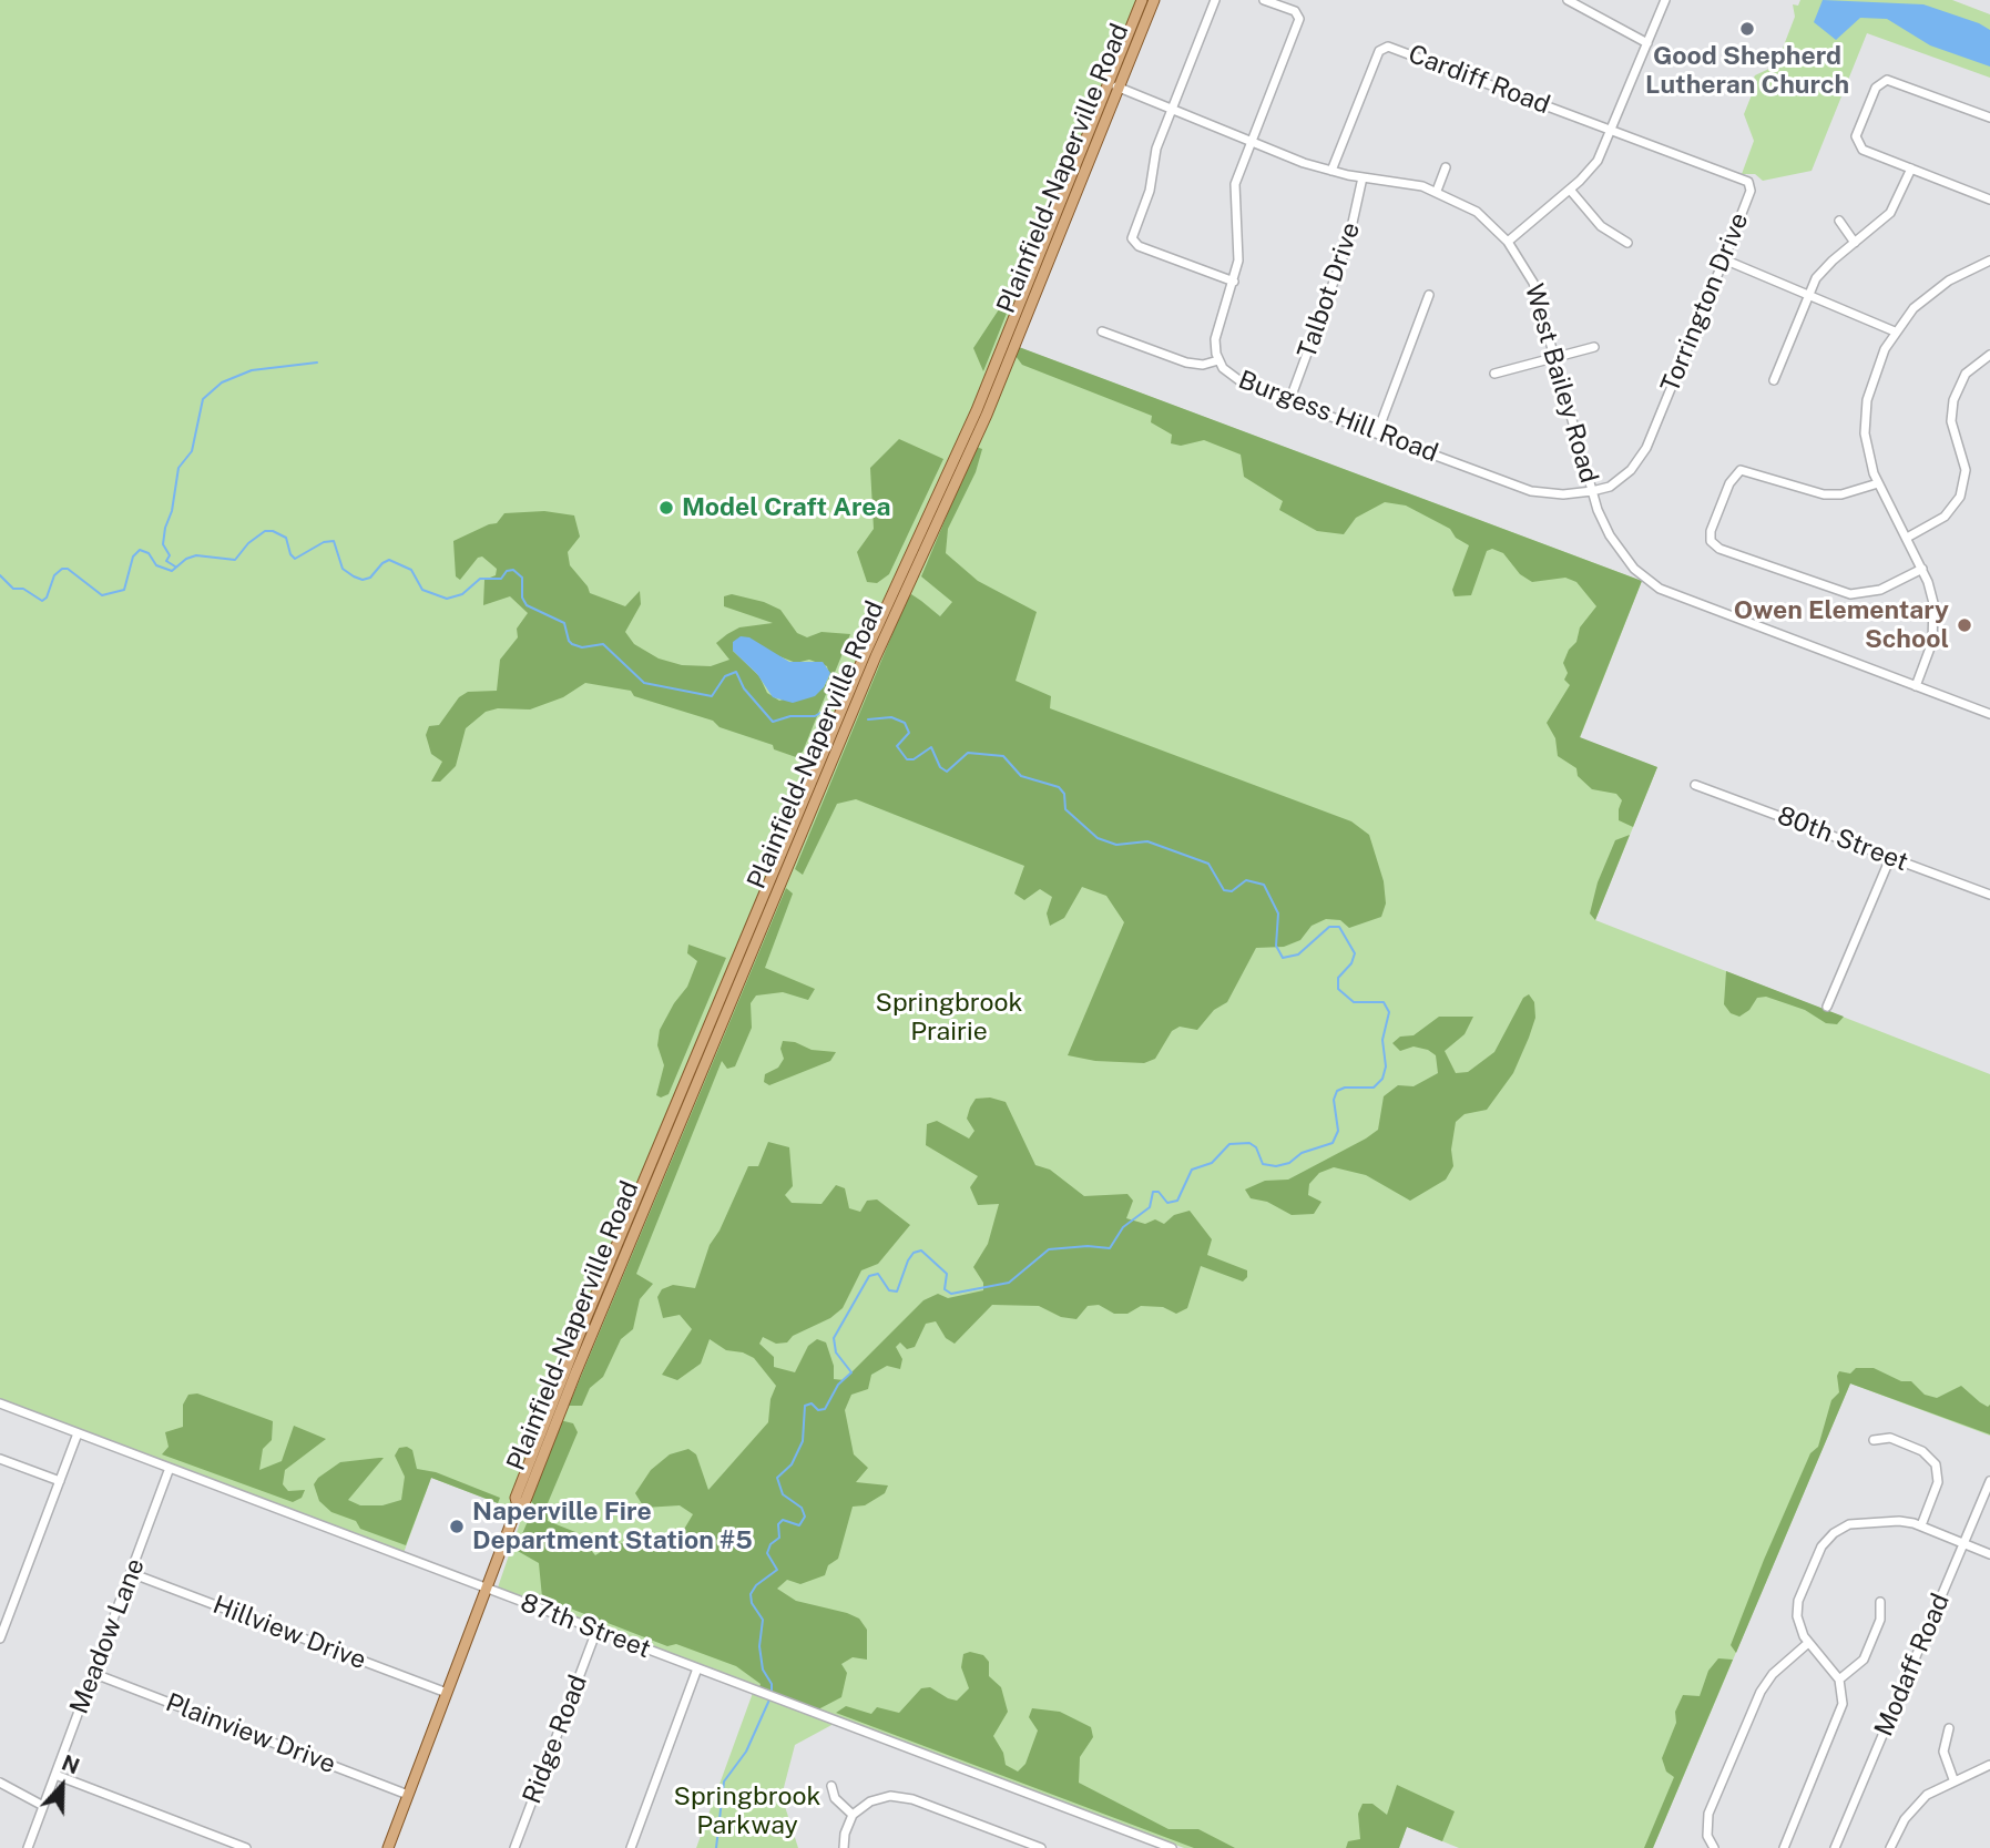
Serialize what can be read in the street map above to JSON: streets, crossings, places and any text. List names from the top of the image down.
{
  "streets": {
    "main road": ["Plainfield-Naperville Road"],
    "street": [
      "Cardiff Road",
      "Talbot Drive",
      "Torrington Drive",
      "West Bailey Road",
      "Burgess Hill Road",
      "80th Street",
      "87th Street",
      "Hillview Drive",
      "Meadow Lane",
      "Modaff Road",
      "Plainview Drive",
      "Ridge Road"
    ]
  },
  "crossings": [
    ["Cardiff Road", "Torrington Drive"],
    ["Cardiff Road", "West Bailey Road"],
    ["Plainfield-Naperville Road", "West Bailey Road"],
    ["Plainfield-Naperville Road", "87th Street"],
    ["Plainfield-Naperville Road", "Hillview Drive"],
    ["Plainfield-Naperville Road", "Plainview Drive"],
    ["Talbot Drive", "West Bailey Road"],
    ["Talbot Drive", "Burgess Hill Road"],
    ["Torrington Drive", "West Bailey Road"],
    ["Torrington Drive", "Burgess Hill Road"],
    ["West Bailey Road", "Burgess Hill Road"],
    ["87th Street", "Meadow Lane"],
    ["87th Street", "Ridge Road"],
    ["Hillview Drive", "Meadow Lane"],
    ["Meadow Lane", "Plainview Drive"]
  ],
  "parks": ["Springbrook Prairie", "Springbrook Parkway"],
  "places": [
    "Good Shepherd Lutheran Church",
    "Model Craft Area",
    "Owen Elementary School",
    "Naperville Fire Department Station #5"
  ],
  "north": "top"
}
